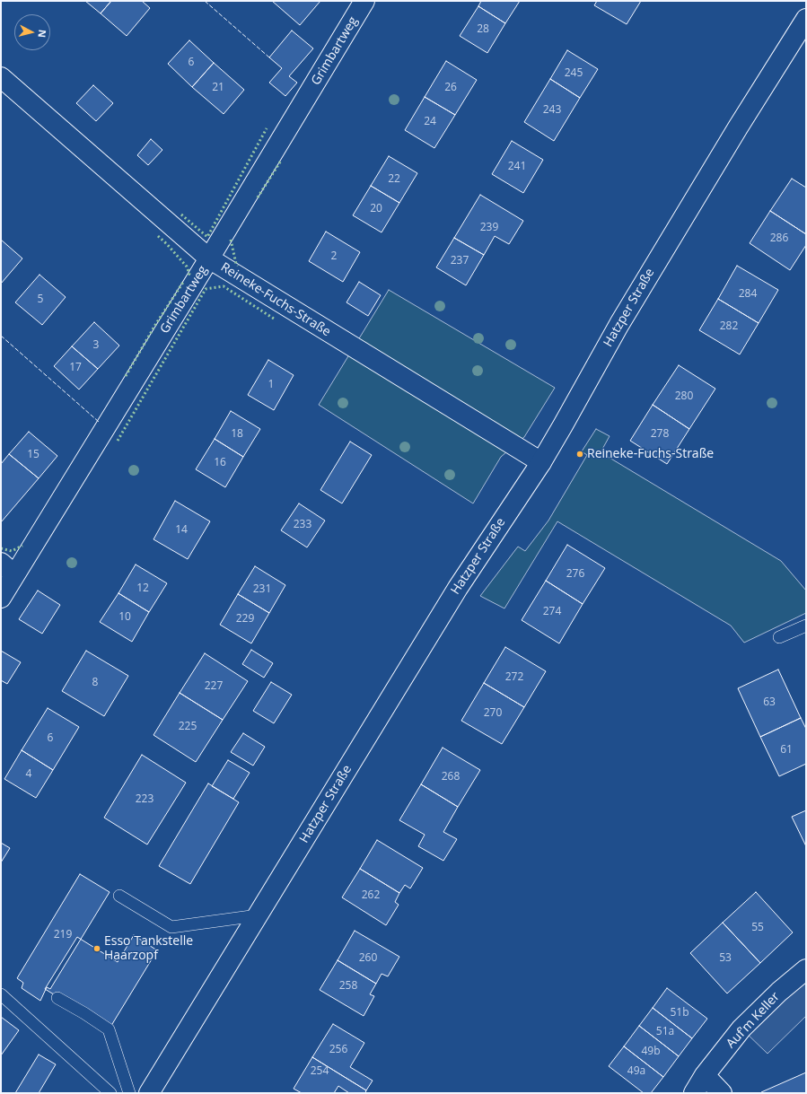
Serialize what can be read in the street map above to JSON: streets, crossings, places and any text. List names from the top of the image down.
{
  "streets": {
    "street": [
      "Grimbartweg",
      "Reineke-Fuchs-Straße",
      "Hatzper Straße",
      "Auf'm Keller"
    ]
  },
  "crossings": [
    ["Grimbartweg", "Reineke-Fuchs-Straße"],
    ["Reineke-Fuchs-Straße", "Hatzper Straße"]
  ],
  "places": ["Reineke-Fuchs-Straße", "Esso Tankstelle Haarzopf"],
  "house_numbers": [
    "28",
    "6",
    "245",
    "21",
    "26",
    "243",
    "24",
    "241",
    "22",
    "20",
    "239",
    "286",
    "2",
    "237",
    "284",
    "5",
    "282",
    "3",
    "17",
    "1",
    "280",
    "18",
    "278",
    "15",
    "16",
    "233",
    "14",
    "276",
    "12",
    "231",
    "274",
    "10",
    "229",
    "272",
    "8",
    "227",
    "63",
    "270",
    "225",
    "6",
    "61",
    "4",
    "268",
    "223",
    "262",
    "55",
    "219",
    "260",
    "53",
    "258",
    "51b",
    "51a",
    "256",
    "49b",
    "254",
    "49a"
  ],
  "north": "right"
}
